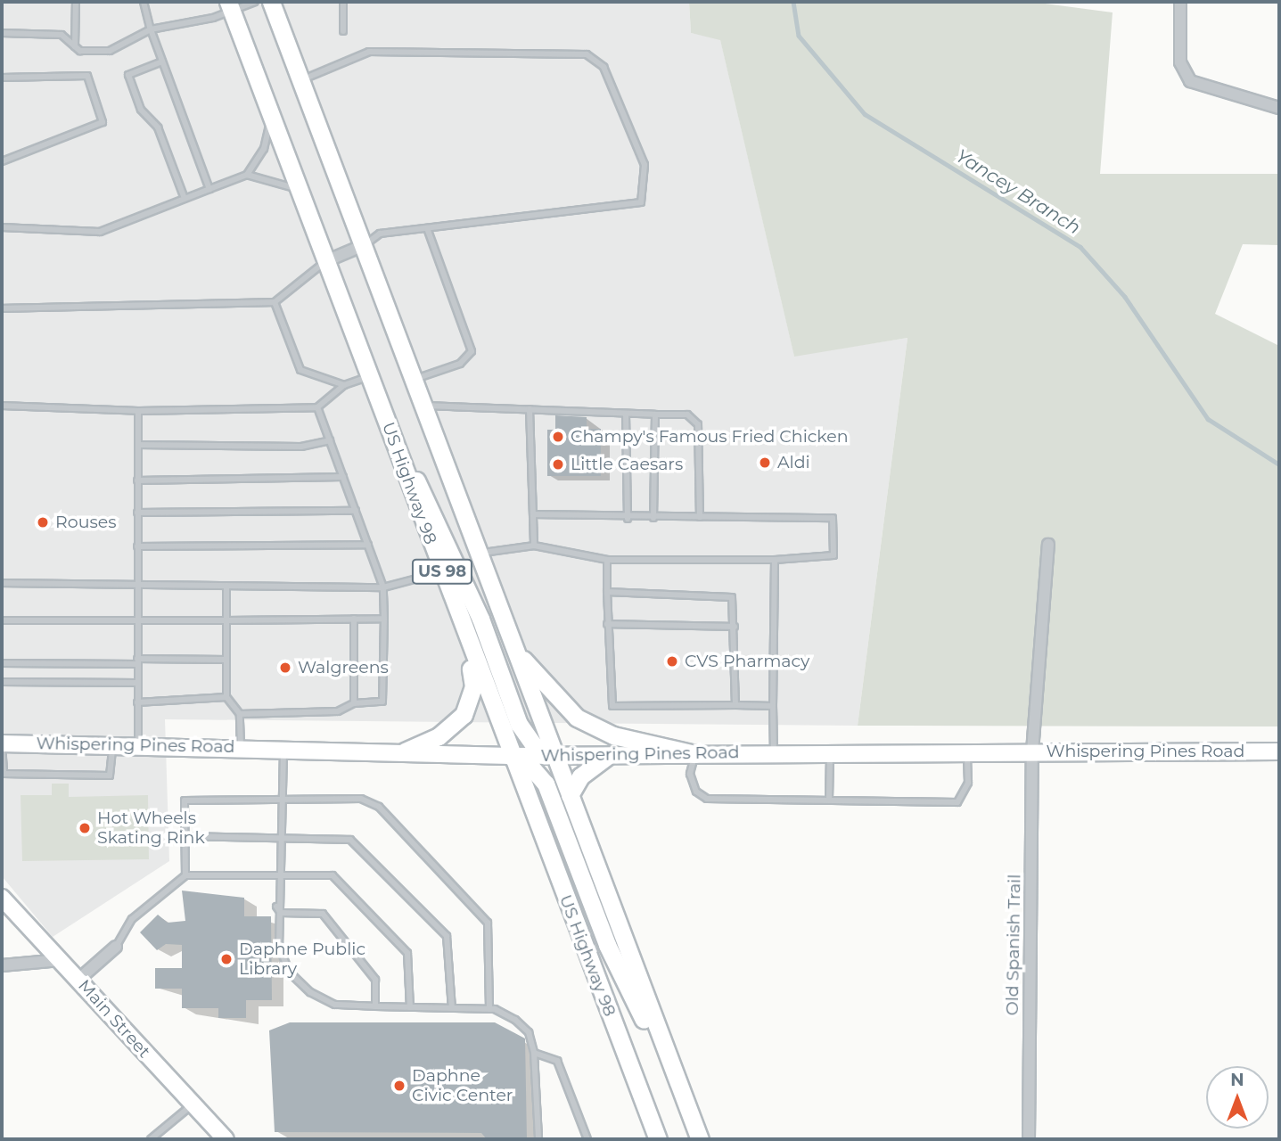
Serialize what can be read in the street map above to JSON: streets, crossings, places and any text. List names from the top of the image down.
{
  "streets": {
    "main road": ["US Highway 98", "US 98"],
    "street": ["Whispering Pines Road", "Old Spanish Trail", "Main Street"]
  },
  "crossings": [
    ["US Highway 98", "Whispering Pines Road"],
    ["US 98", "Whispering Pines Road"],
    ["Whispering Pines Road", "Old Spanish Trail"]
  ],
  "water": ["Yancey Branch"],
  "places": [
    "Champy's Famous Fried Chicken",
    "Aldi",
    "Little Caesars",
    "Rouses",
    "CVS Pharmacy",
    "Walgreens",
    "Hot Wheels Skating Rink",
    "Daphne Public Library",
    "Daphne Civic Center"
  ],
  "north": "top"
}
